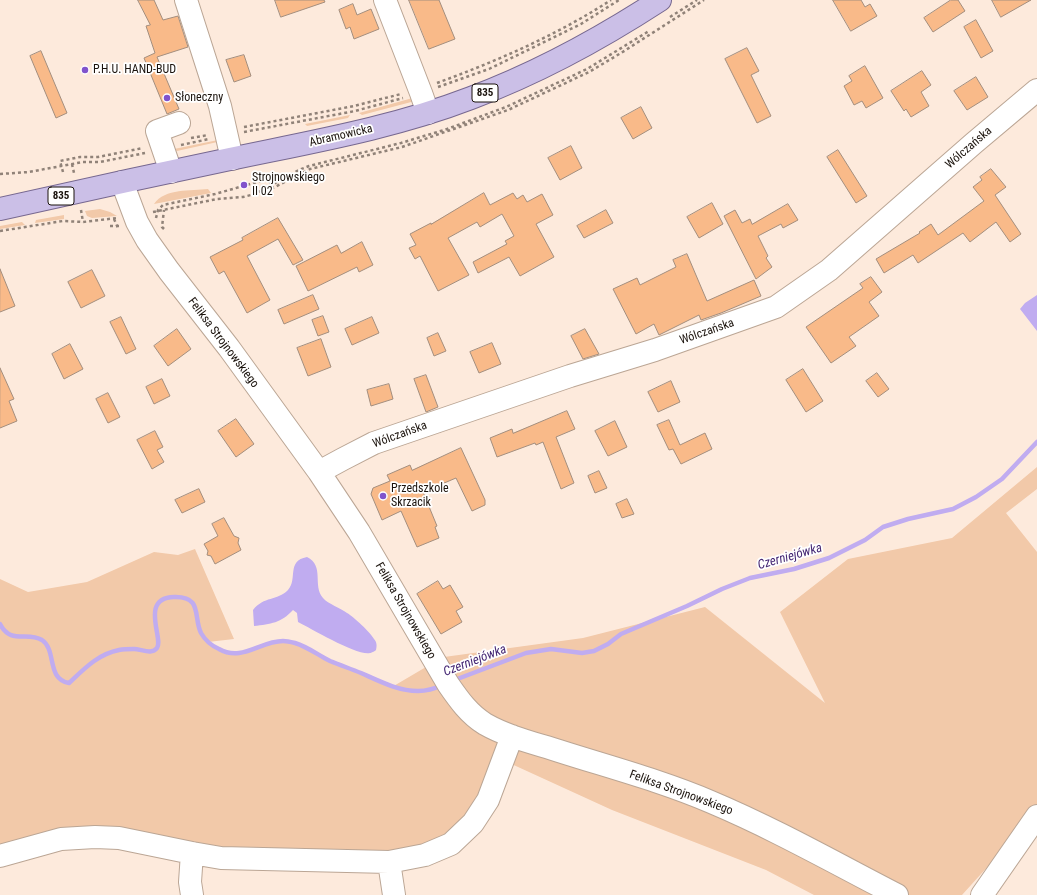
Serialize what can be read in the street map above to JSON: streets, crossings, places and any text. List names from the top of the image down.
{
  "streets": {
    "main road": ["835", "Abramowicka"],
    "street": ["Wólczańska", "Feliksa Strojnowskiego"]
  },
  "crossings": [
    ["Abramowicka", "Feliksa Strojnowskiego"],
    ["Wólczańska", "Feliksa Strojnowskiego"]
  ],
  "water": ["Czerniejówka"],
  "places": [
    "P.H.U. HAND-BUD",
    "Słoneczny",
    "Strojnowskiego II 02",
    "Przedszkole Skrzacik"
  ]
}
